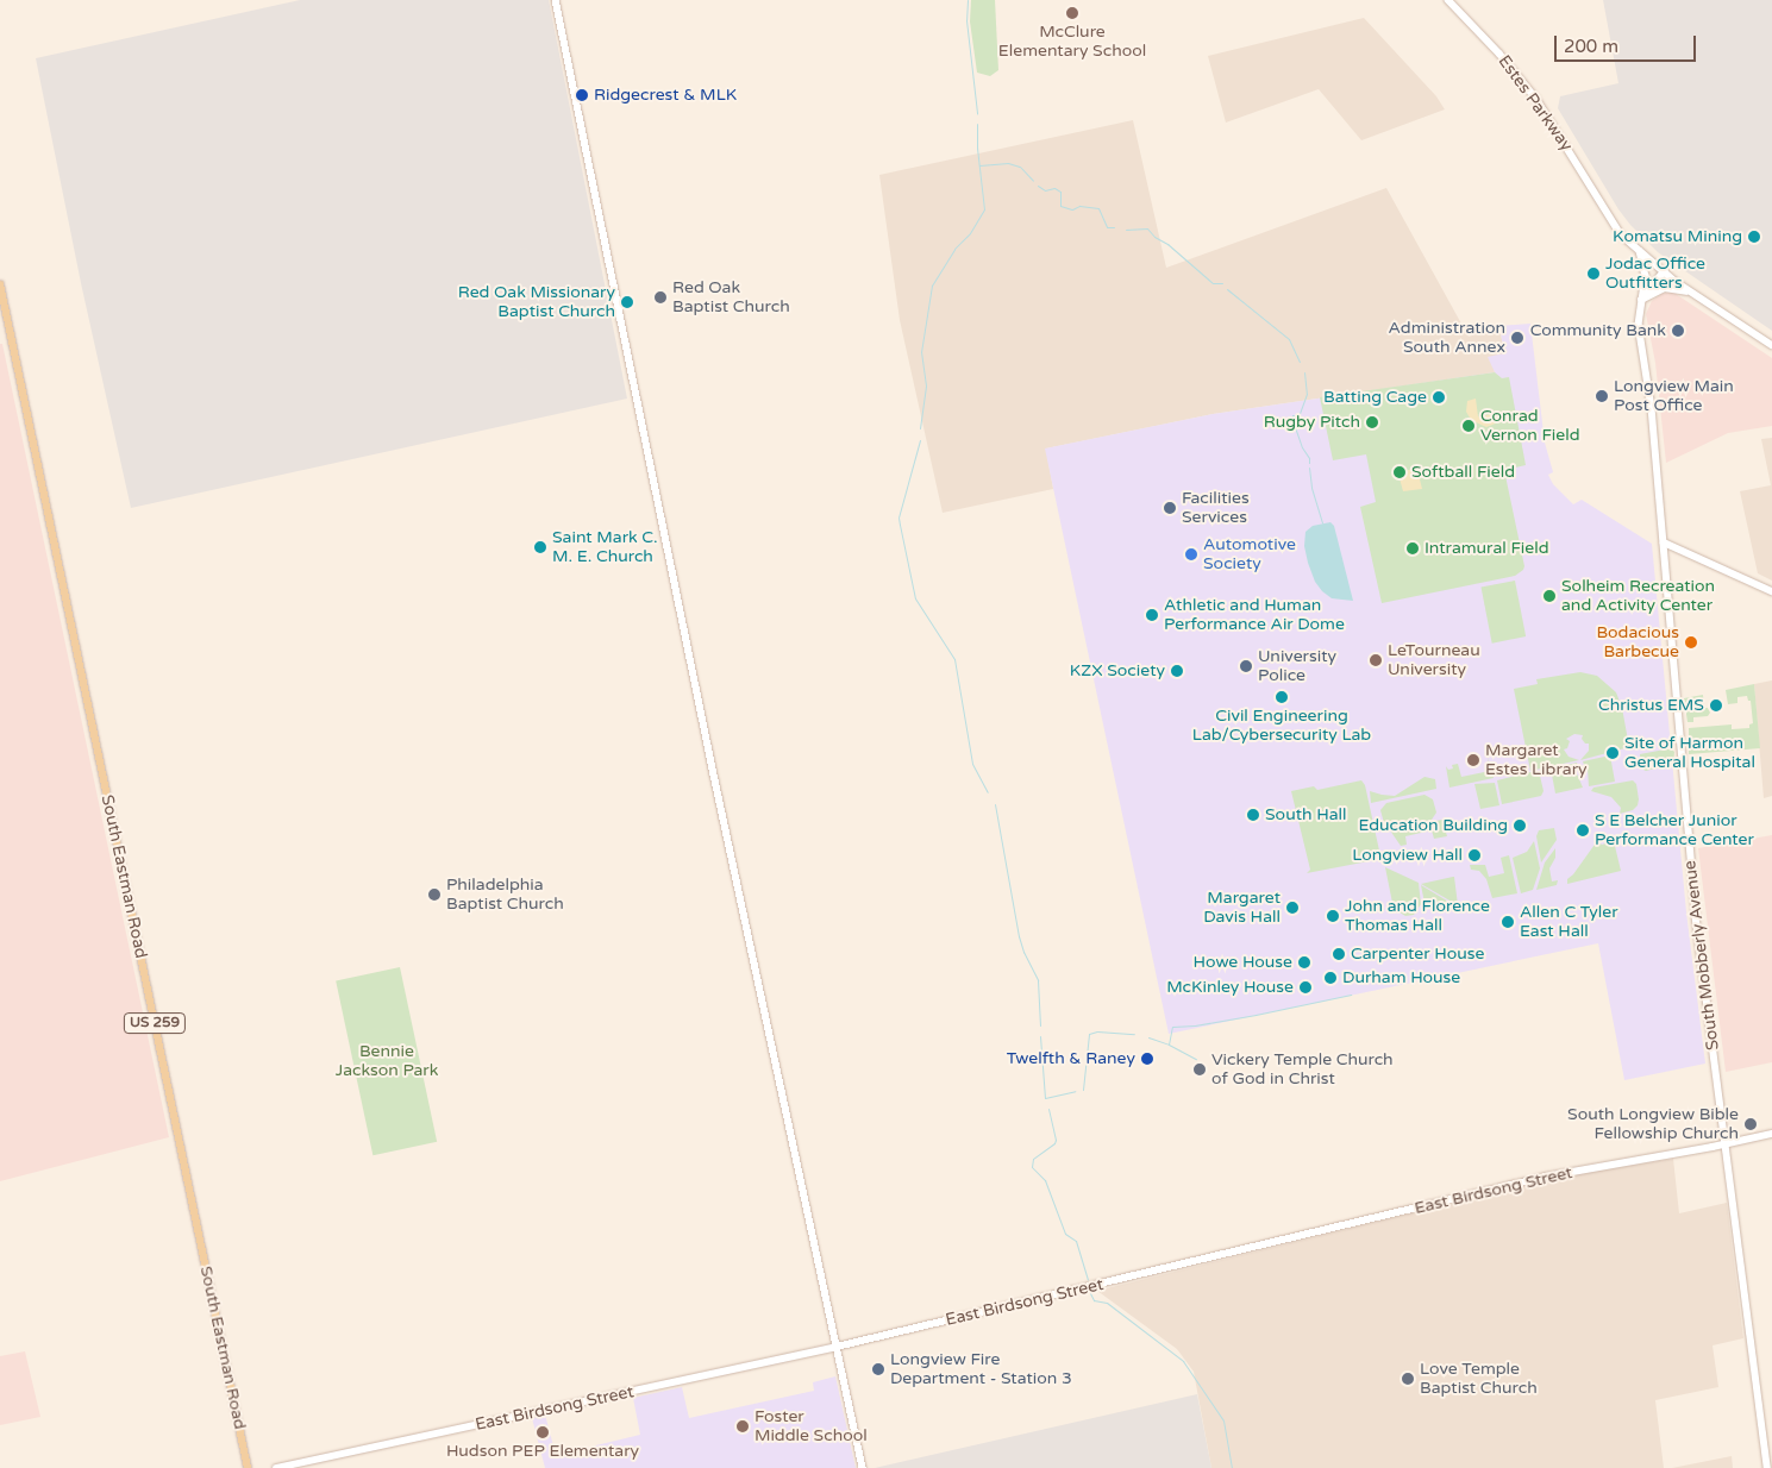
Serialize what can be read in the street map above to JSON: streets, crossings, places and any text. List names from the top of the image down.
{
  "streets": {
    "main road": ["South Eastman Road", "US 259"],
    "street": ["Estes Parkway", "South Mobberly Avenue", "East Birdsong Street"]
  },
  "crossings": [
    ["Estes Parkway", "South Mobberly Avenue"],
    ["South Mobberly Avenue", "East Birdsong Street"]
  ],
  "parks": ["Bennie Jackson Park"],
  "places": [
    "McClure Elementary School",
    "Ridgecrest & MLK",
    "Komatsu Mining",
    "Jodac Office Outfitters",
    "Red Oak Baptist Church",
    "Red Oak Missionary Baptist Church",
    "Community Bank",
    "Administration South Annex",
    "Longview Main Post Office",
    "Batting Cage",
    "Rugby Pitch",
    "Conrad Vernon Field",
    "Softball Field",
    "Facilities Services",
    "Saint Mark C. M. E. Church",
    "Intramural Field",
    "Automotive Society",
    "Solheim Recreation and Activity Center",
    "Athletic and Human Performance Air Dome",
    "Bodacious Barbecue",
    "LeTourneau University",
    "University Police",
    "KZX Society",
    "Civil Engineering Lab/Cybersecurity Lab",
    "Christus EMS",
    "Site of Harmon General Hospital",
    "Margaret Estes Library",
    "South Hall",
    "Education Building",
    "S E Belcher Junior Performance Center",
    "Longview Hall",
    "Philadelphia Baptist Church",
    "Margaret Davis Hall",
    "John and Florence Thomas Hall",
    "Allen C Tyler East Hall",
    "Carpenter House",
    "Howe House",
    "Durham House",
    "McKinley House",
    "Twelfth & Raney",
    "Vickery Temple Church of God in Christ",
    "South Longview Bible Fellowship Church",
    "Longview Fire Department - Station 3",
    "Love Temple Baptist Church",
    "Foster Middle School",
    "Hudson PEP Elementary"
  ],
  "scale_bar": "200 m"
}
